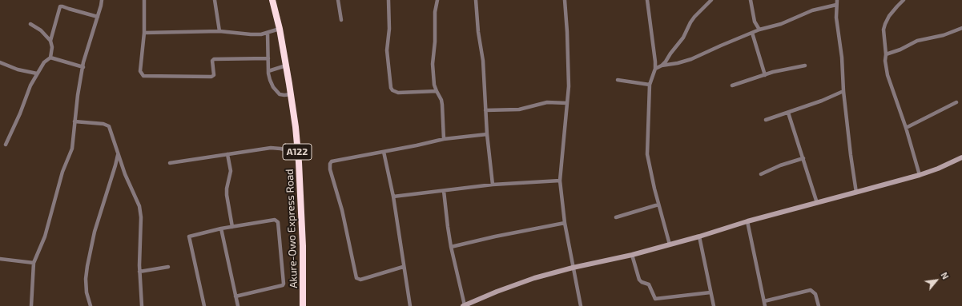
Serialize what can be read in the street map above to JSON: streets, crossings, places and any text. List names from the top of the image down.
{
  "streets": {
    "highway": ["A122", "Akure-Owo Express Road"]
  },
  "north": "top right"
}
